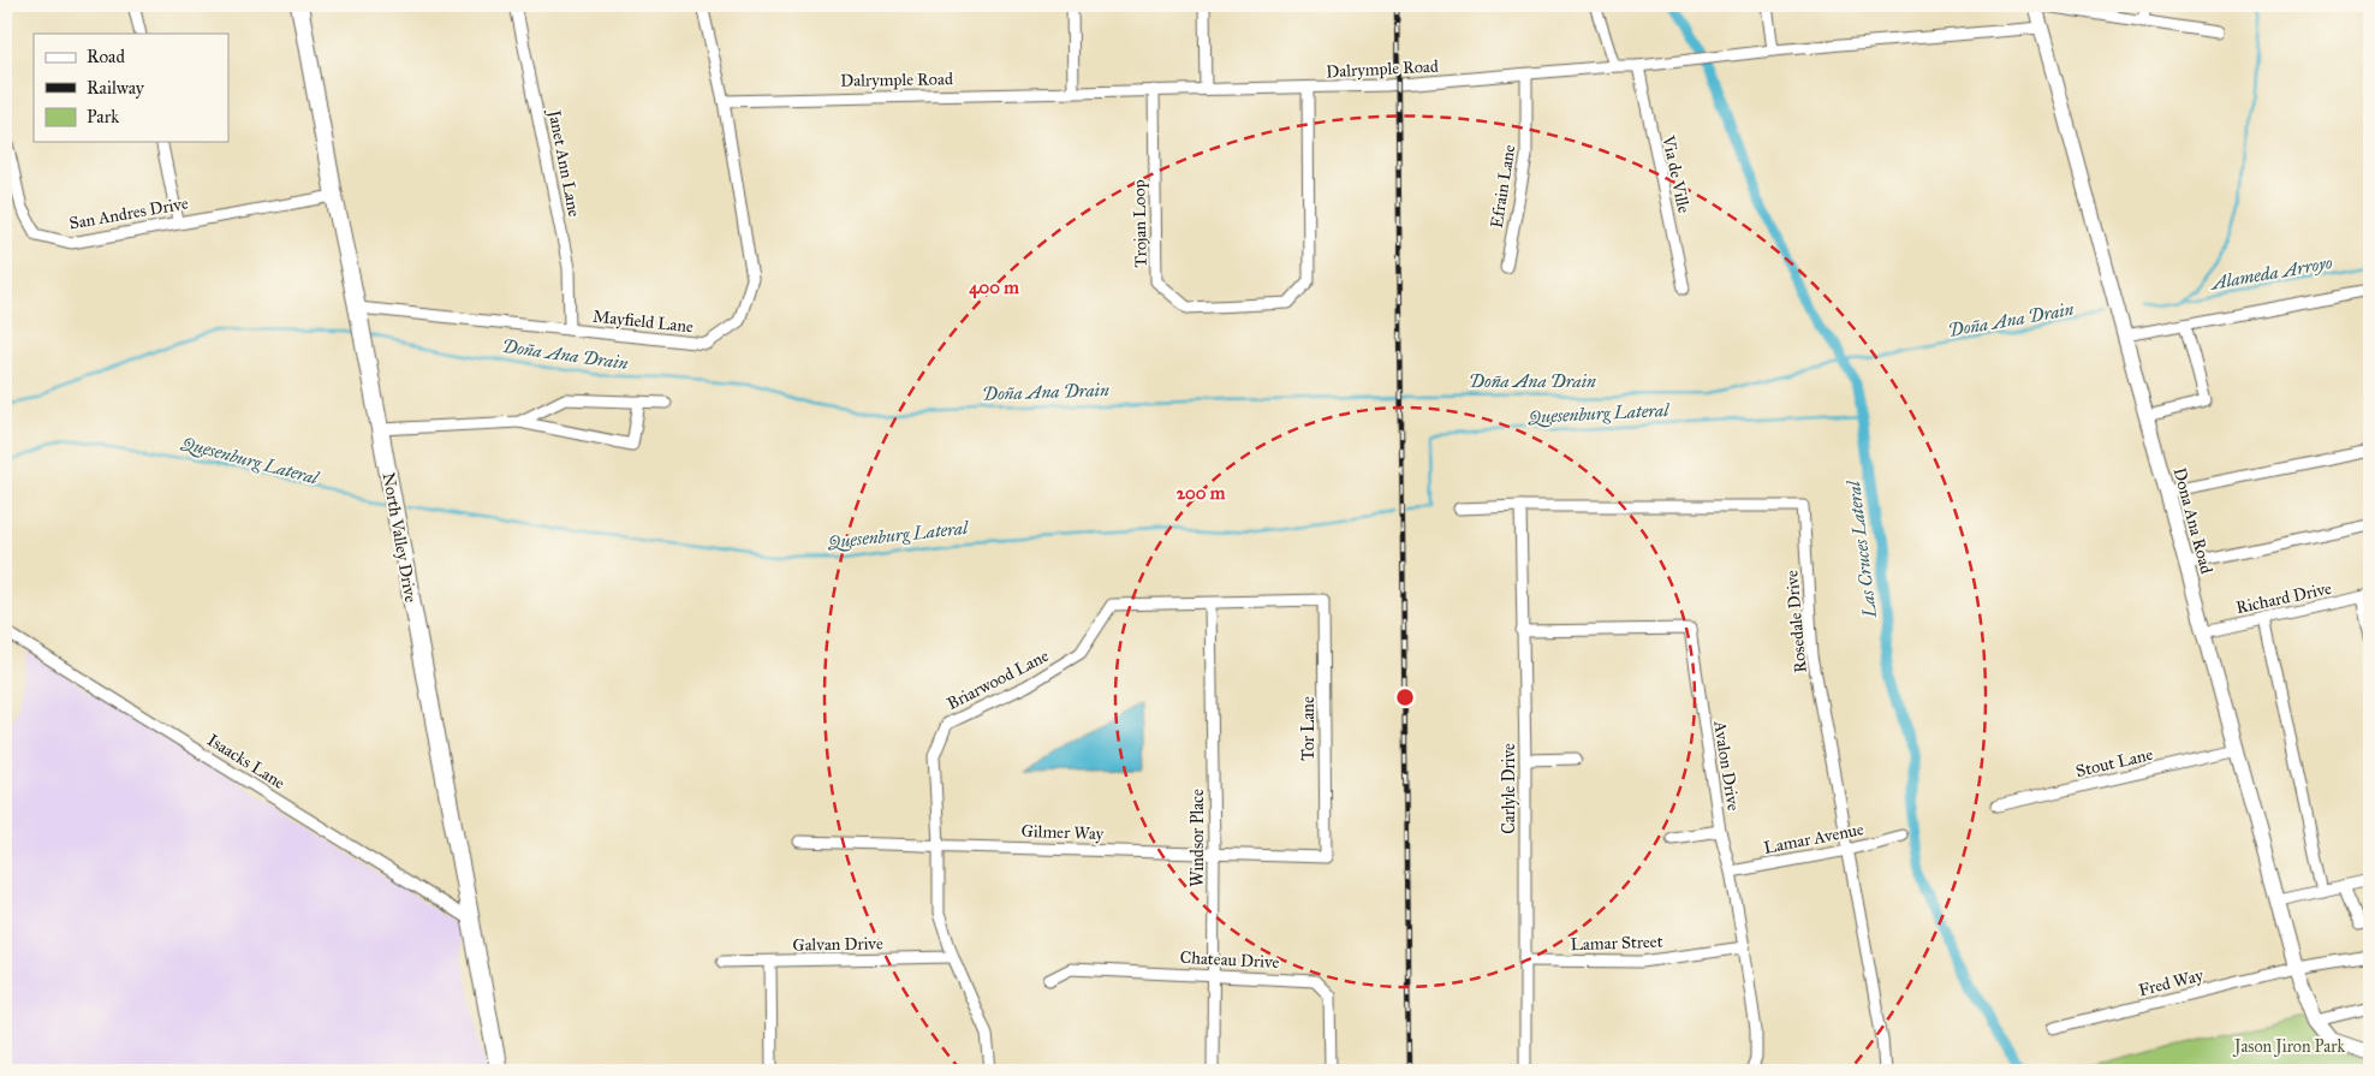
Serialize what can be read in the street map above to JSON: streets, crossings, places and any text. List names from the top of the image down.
{
  "streets": {
    "main road": ["North Valley Drive"],
    "street": [
      "Dalrymple Road",
      "Janet Ann Lane",
      "Via de Ville",
      "Efrain Lane",
      "San Andres Drive",
      "Trojan Loop",
      "Mayfield Lane",
      "Dona Ana Road",
      "Richard Drive",
      "Rosedale Drive",
      "Briarwood Lane",
      "Tor Lane",
      "Isaacks Lane",
      "Stout Lane",
      "Avalon Drive",
      "Carlyle Drive",
      "Gilmer Way",
      "Windsor Place",
      "Lamar Avenue",
      "Lamar Street",
      "Galvan Drive",
      "Chateau Drive",
      "Fred Way"
    ]
  },
  "crossings": [
    ["Dalrymple Road", "Via de Ville"],
    ["Dalrymple Road", "Efrain Lane"],
    ["Dalrymple Road", "Trojan Loop"],
    ["Dalrymple Road", "Mayfield Lane"],
    ["Dalrymple Road", "Dona Ana Road"],
    ["Janet Ann Lane", "Mayfield Lane"],
    ["San Andres Drive", "North Valley Drive"],
    ["Mayfield Lane", "North Valley Drive"],
    ["Dona Ana Road", "Richard Drive"],
    ["Dona Ana Road", "Stout Lane"],
    ["Dona Ana Road", "Fred Way"],
    ["North Valley Drive", "Isaacks Lane"],
    ["Rosedale Drive", "Carlyle Drive"],
    ["Rosedale Drive", "Lamar Avenue"],
    ["Briarwood Lane", "Tor Lane"],
    ["Briarwood Lane", "Gilmer Way"],
    ["Briarwood Lane", "Windsor Place"],
    ["Briarwood Lane", "Galvan Drive"],
    ["Tor Lane", "Gilmer Way"],
    ["Avalon Drive", "Carlyle Drive"],
    ["Avalon Drive", "Lamar Avenue"],
    ["Avalon Drive", "Lamar Street"],
    ["Carlyle Drive", "Lamar Street"],
    ["Gilmer Way", "Windsor Place"],
    ["Windsor Place", "Chateau Drive"]
  ],
  "water": [
    "Alameda Arroyo",
    "Doña Ana Drain",
    "Quesenburg Lateral",
    "Las Cruces Lateral"
  ],
  "parks": ["Jason Jiron Park"],
  "legend": ["Road", "Railway", "Park"],
  "rings": ["400 m", "200 m"]
}
